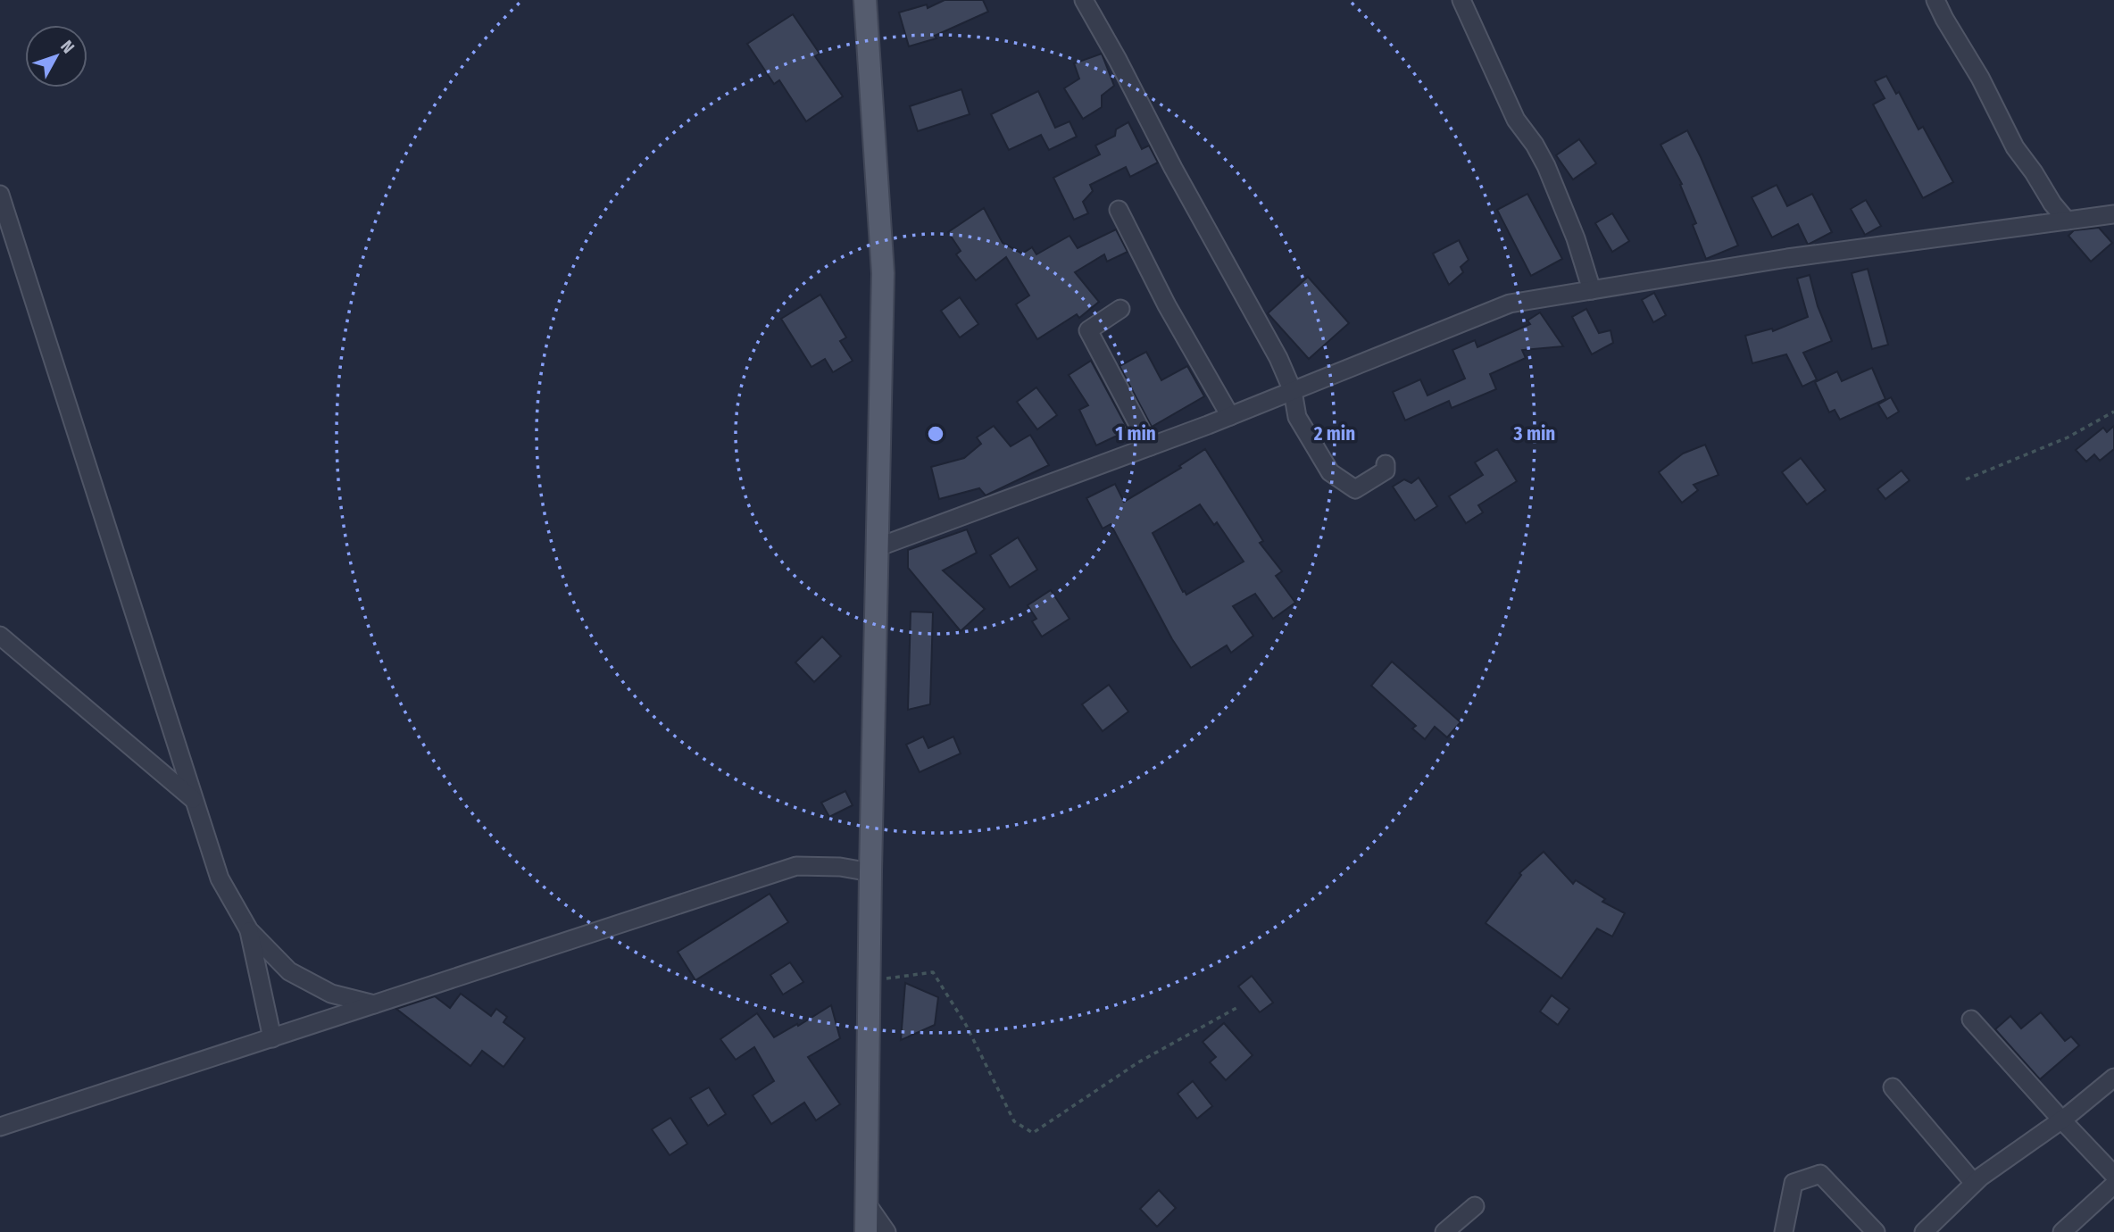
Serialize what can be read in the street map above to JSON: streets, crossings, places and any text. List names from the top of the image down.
{
  "north": "top right",
  "rings": ["1 min", "2 min", "3 min"]
}
